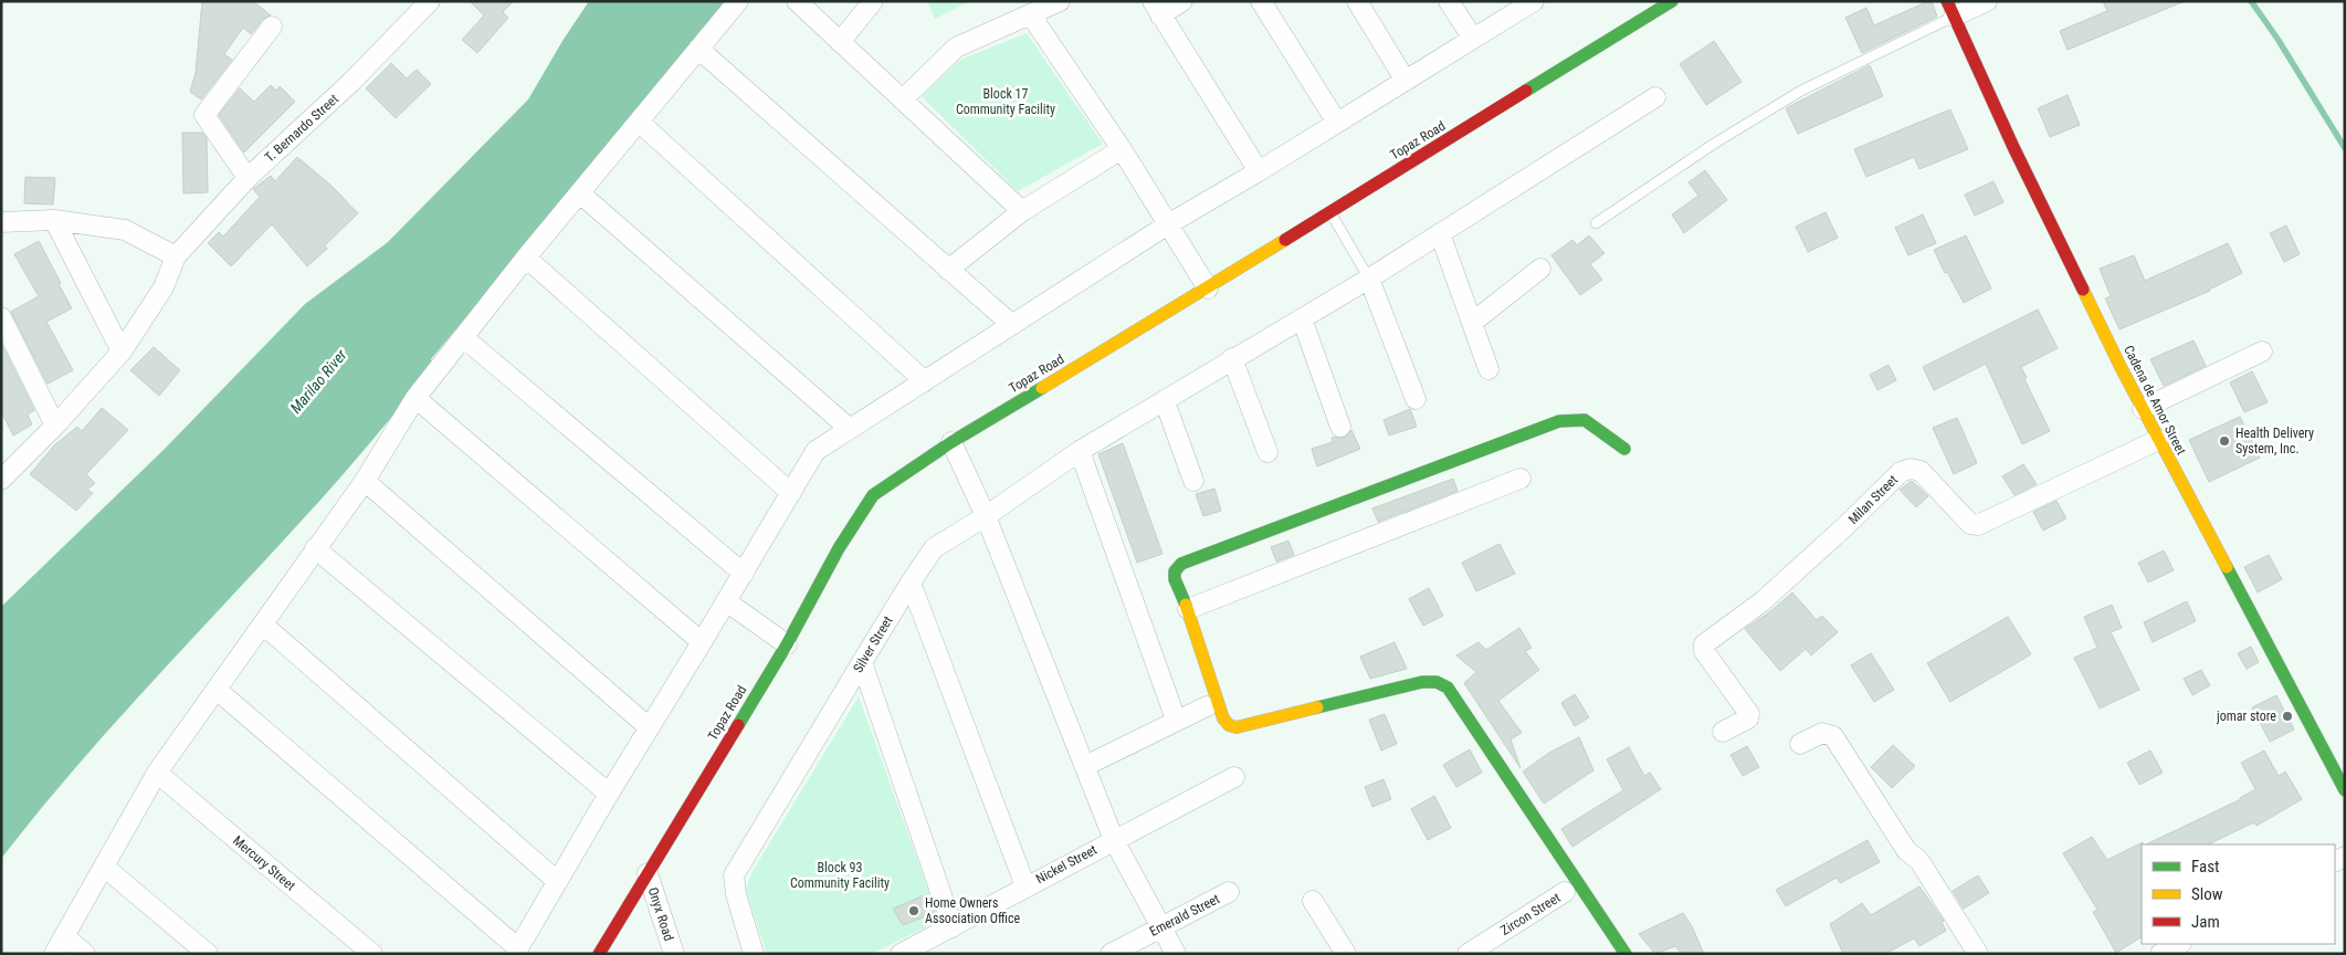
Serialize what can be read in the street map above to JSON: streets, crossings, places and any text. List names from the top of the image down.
{
  "streets": {
    "street": [
      "T. Bernardo Street",
      "Topaz Road",
      "Cadena de Amor Street",
      "Milan Street",
      "Silver Street",
      "Mercury Street",
      "Nickel Street",
      "Onyx Road",
      "Zircon Street",
      "Emerald Street"
    ]
  },
  "crossings": [
    ["Topaz Road", "Onyx Road"],
    ["Cadena de Amor Street", "Milan Street"]
  ],
  "water": ["Marilao River"],
  "parks": ["Block 17 Community Facility", "Block 93 Community Facility"],
  "places": ["Health Delivery System, Inc.", "jomar store", "Home Owners Association Office"],
  "legend": ["Fast", "Slow", "Jam"]
}
